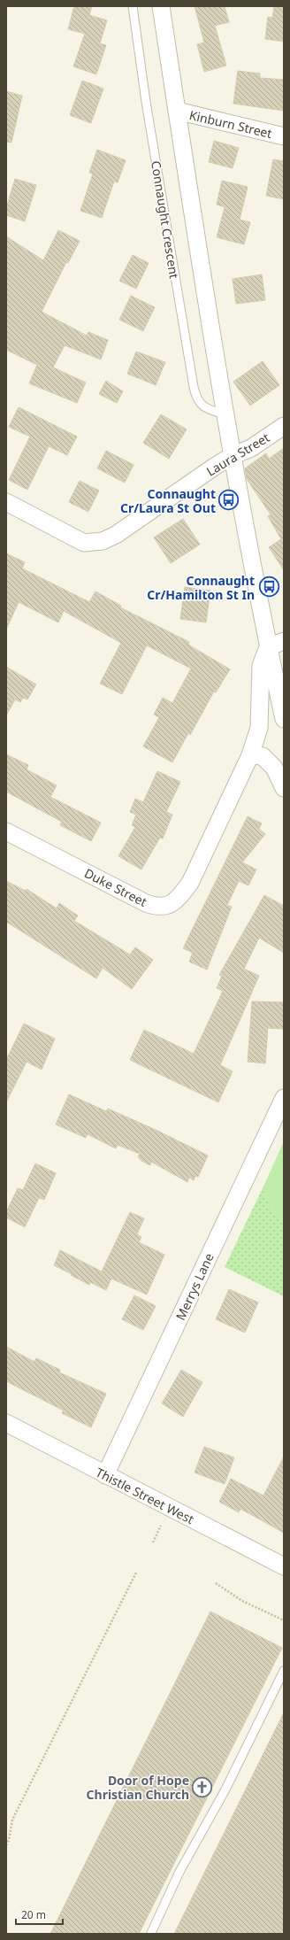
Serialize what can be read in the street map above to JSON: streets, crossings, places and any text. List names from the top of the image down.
{
  "streets": {
    "street": [
      "Kinburn Street",
      "Laura Street",
      "Duke Street",
      "Merrys Lane",
      "Thistle Street West"
    ],
    "lane": ["Connaught Crescent"]
  },
  "crossings": [
    ["Merrys Lane", "Thistle Street West"]
  ],
  "places": {
    "bus stop": ["Connaught Cr/Laura St Out", "Connaught Cr/Hamilton St In"],
    "church": ["Door of Hope Christian Church"]
  },
  "scale_bar": "20 m"
}
